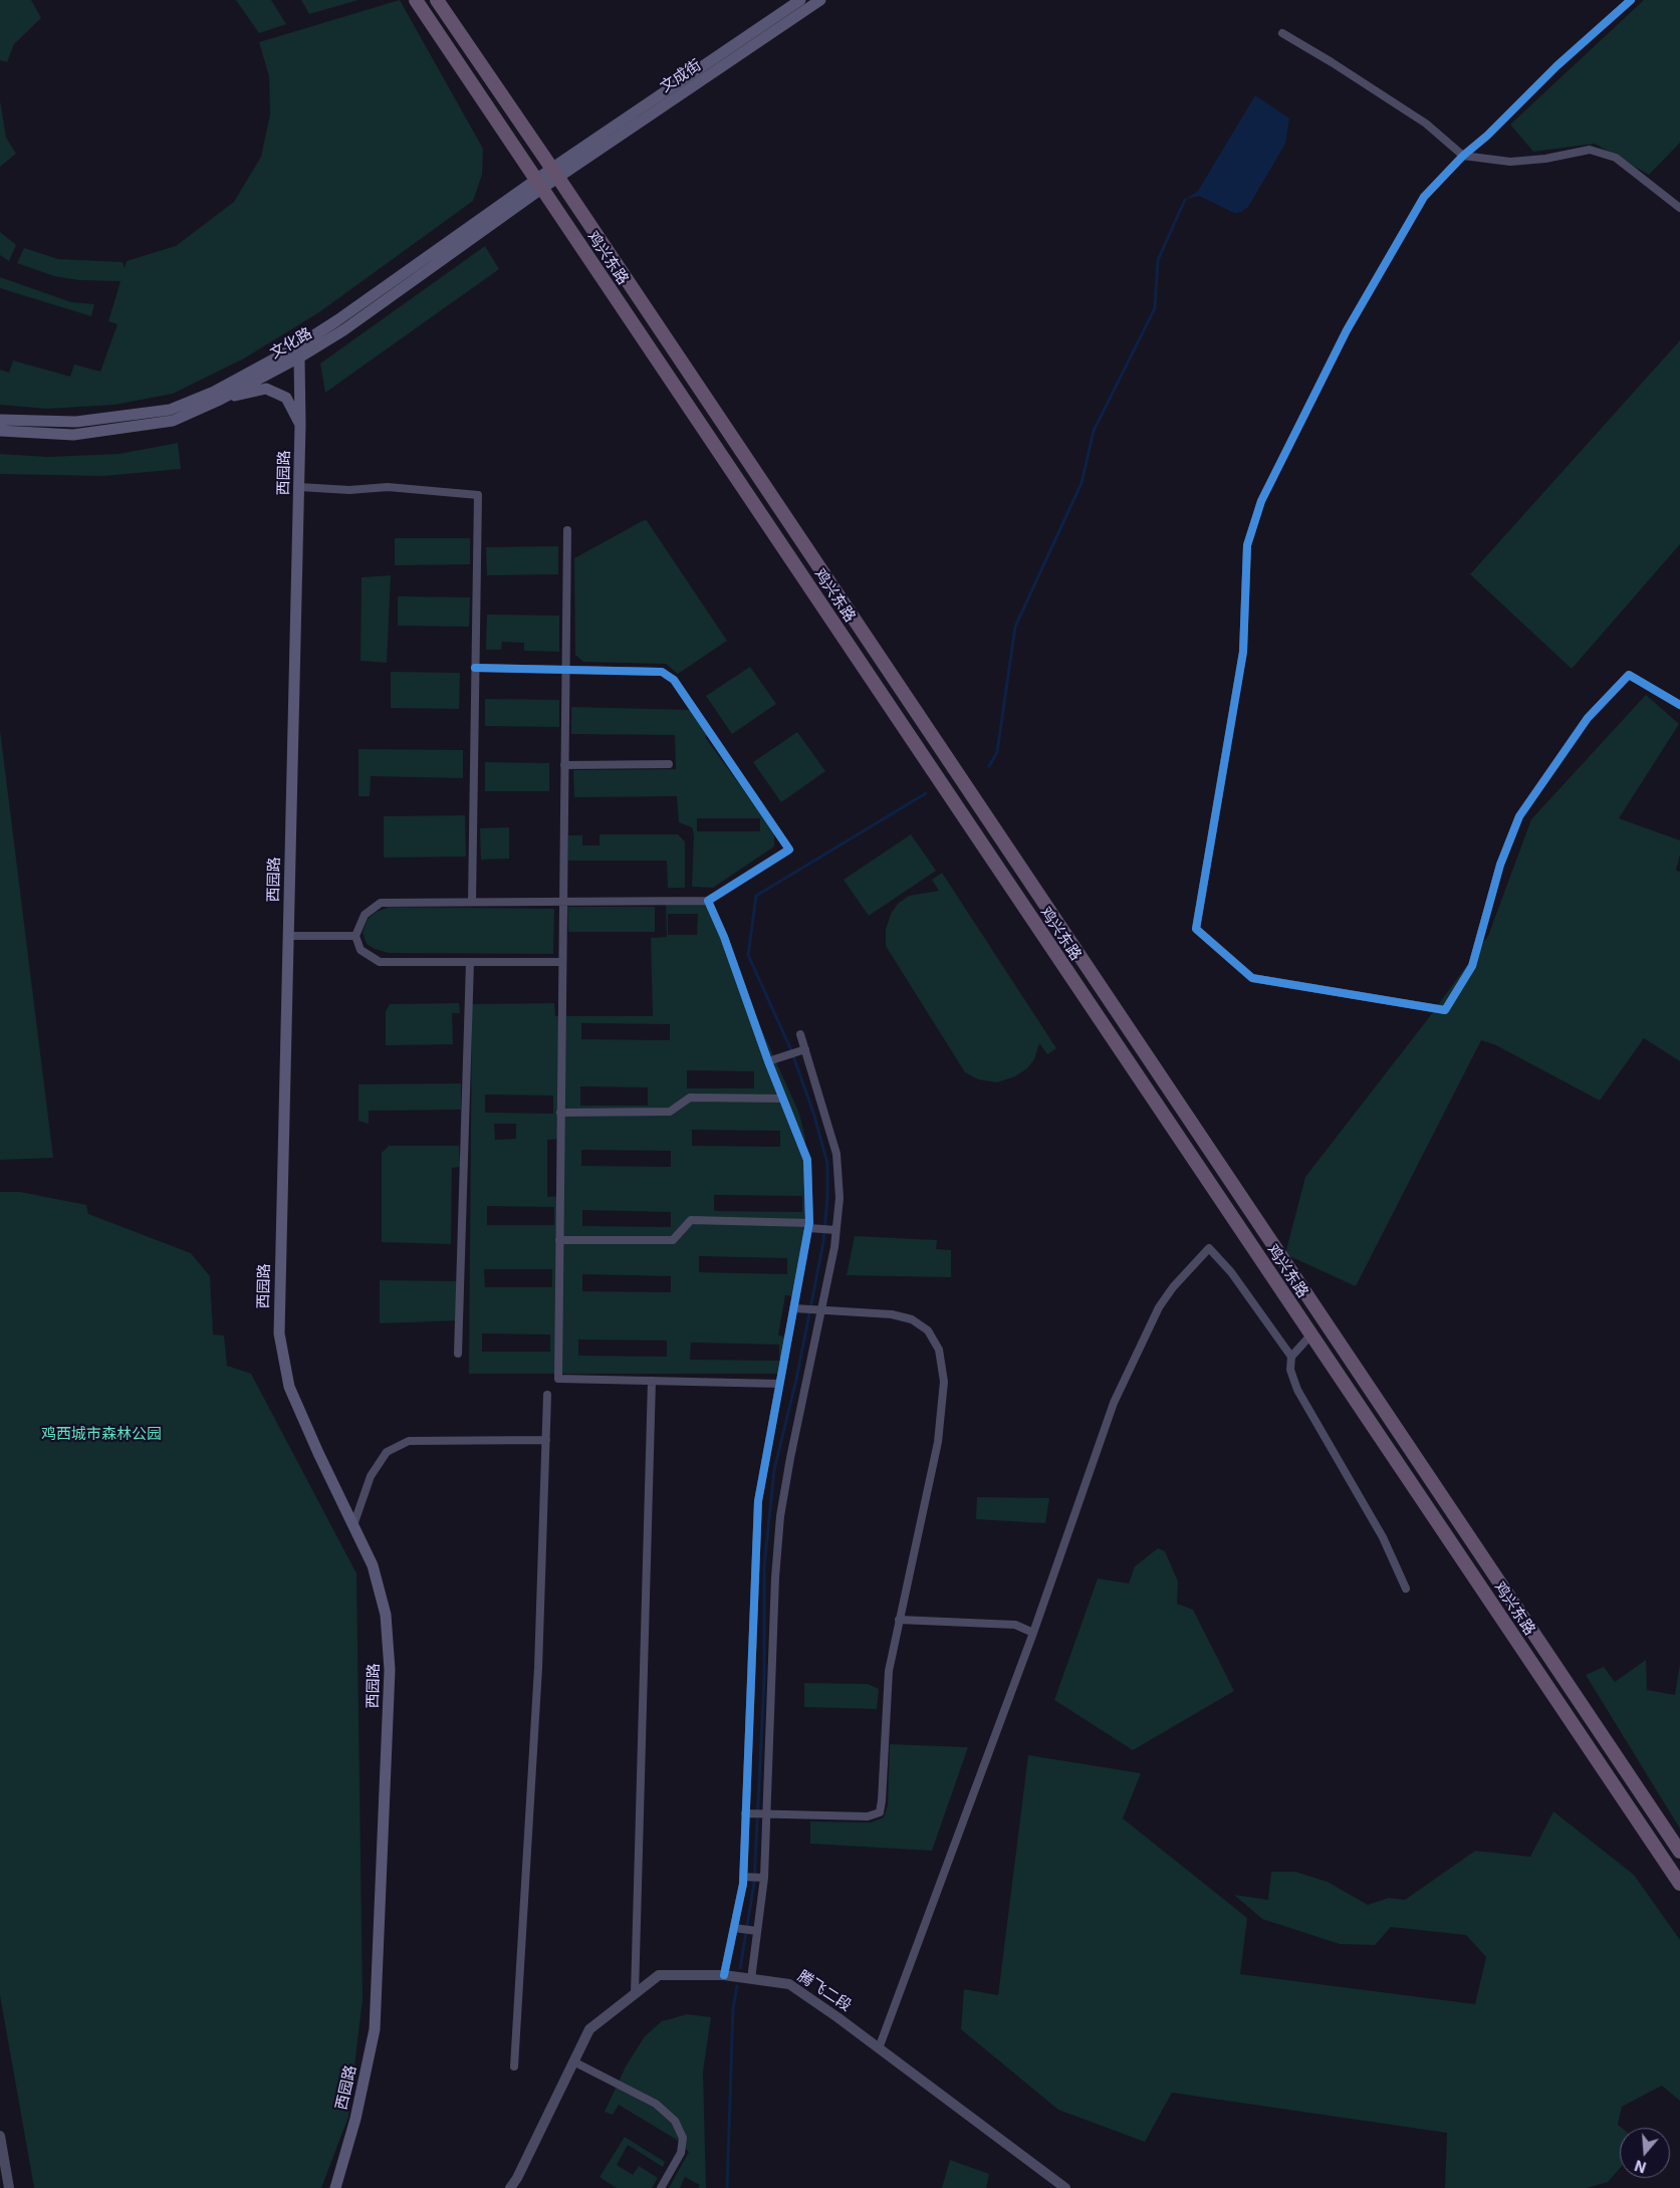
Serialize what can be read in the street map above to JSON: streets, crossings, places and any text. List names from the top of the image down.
{
  "streets": {
    "highway": ["鸡兴东路"],
    "main road": ["文成街", "文化路", "西园路"],
    "street": ["腾飞二段"]
  },
  "crossings": [
    ["文成街", "鸡兴东路"],
    ["文成街", "文化路"],
    ["鸡兴东路", "文化路"],
    ["文化路", "西园路"]
  ],
  "parks": ["鸡西城市森林公园"],
  "north": "bottom"
}
